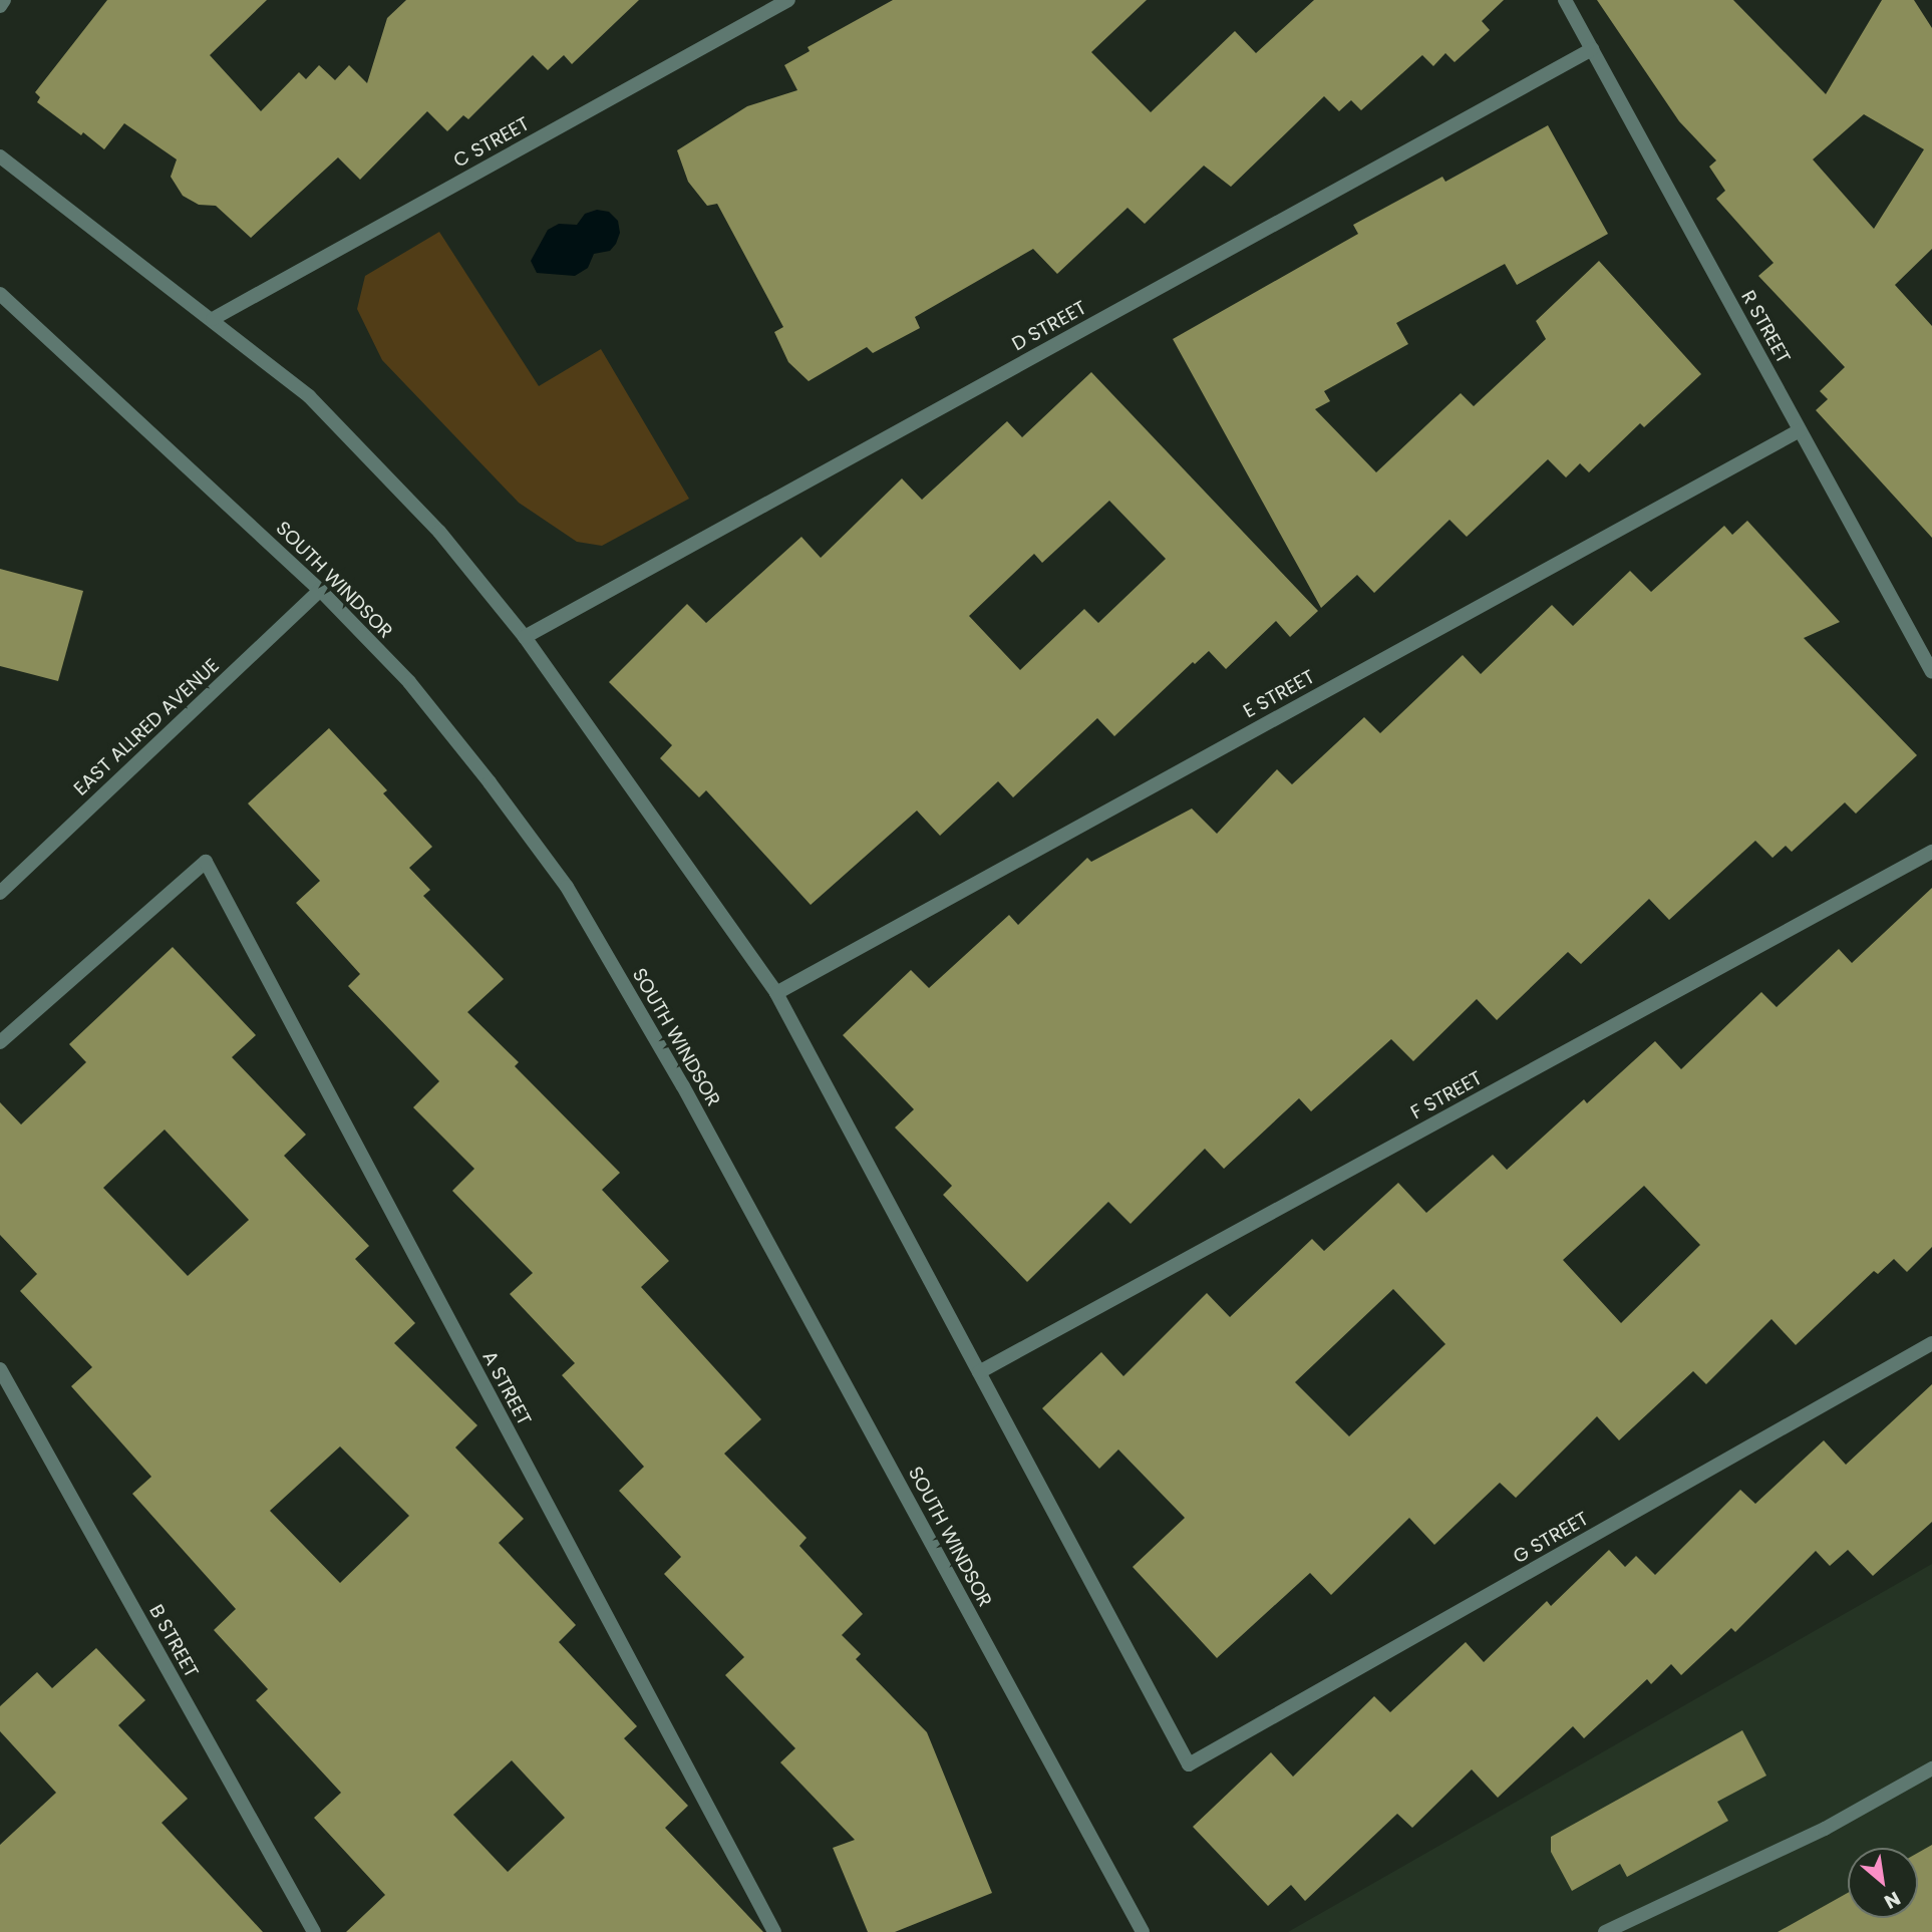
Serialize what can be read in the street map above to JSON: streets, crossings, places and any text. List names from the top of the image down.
{
  "streets": {
    "street": [
      "C STREET",
      "D STREET",
      "R STREET",
      "SOUTH WINDSOR",
      "E STREET",
      "EAST ALLRED AVENUE",
      "F STREET",
      "A STREET",
      "G STREET",
      "B STREET"
    ]
  },
  "crossings": [
    ["D STREET", "R STREET"],
    ["R STREET", "E STREET"],
    ["SOUTH WINDSOR", "EAST ALLRED AVENUE"],
    ["F STREET", "G STREET"]
  ],
  "north": "bottom right"
}
